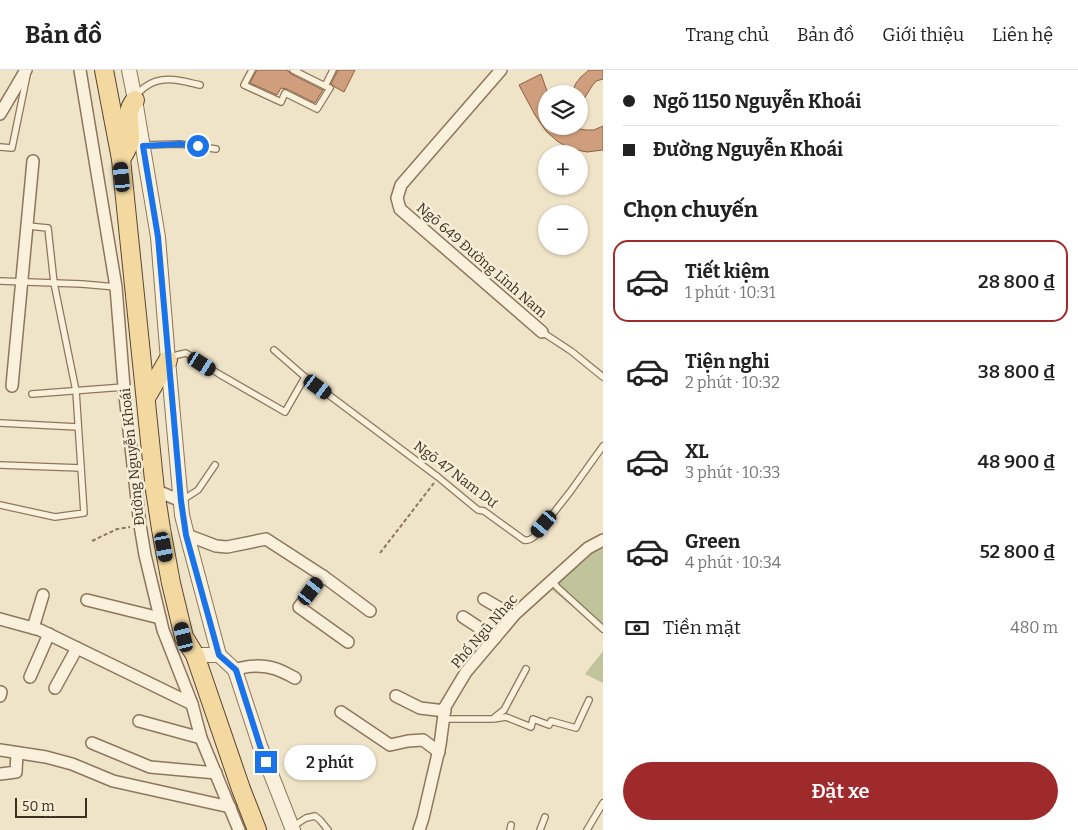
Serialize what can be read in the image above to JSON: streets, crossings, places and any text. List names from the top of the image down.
{
  "streets": {
    "main road": ["Đường Nguyễn Khoái"],
    "street": ["Ngõ 649 Đường Lĩnh Nam", "Phố Ngũ Nhạc"],
    "lane": ["Ngõ 47 Nam Dư"]
  },
  "scale_bar": "50 m",
  "page": {
    "header": "Bản đồ",
    "nav": [
      "Trang chủ",
      "Bản đồ",
      "Giới thiệu",
      "Liên hệ"
    ],
    "banner": ["Ngõ 1150 Nguyễn Khoái", "Đường Nguyễn Khoái"],
    "map_buttons": ["+", "−"],
    "heading": "Chọn chuyến",
    "list": [
      {
        "name": "Tiết kiệm",
        "note": "1 phút · 10:31",
        "value": "28 800 ₫"
      },
      {
        "name": "Tiện nghi",
        "note": "2 phút · 10:32",
        "value": "38 800 ₫"
      },
      {
        "name": "XL",
        "note": "3 phút · 10:33",
        "value": "48 900 ₫"
      },
      {
        "name": "Green",
        "note": "4 phút · 10:34",
        "value": "52 800 ₫"
      }
    ],
    "pay": ["Tiền mặt", "480 m"],
    "bubble": "2 phút",
    "buttons": "Đặt xe",
    "scale": "50 m"
  }
}
